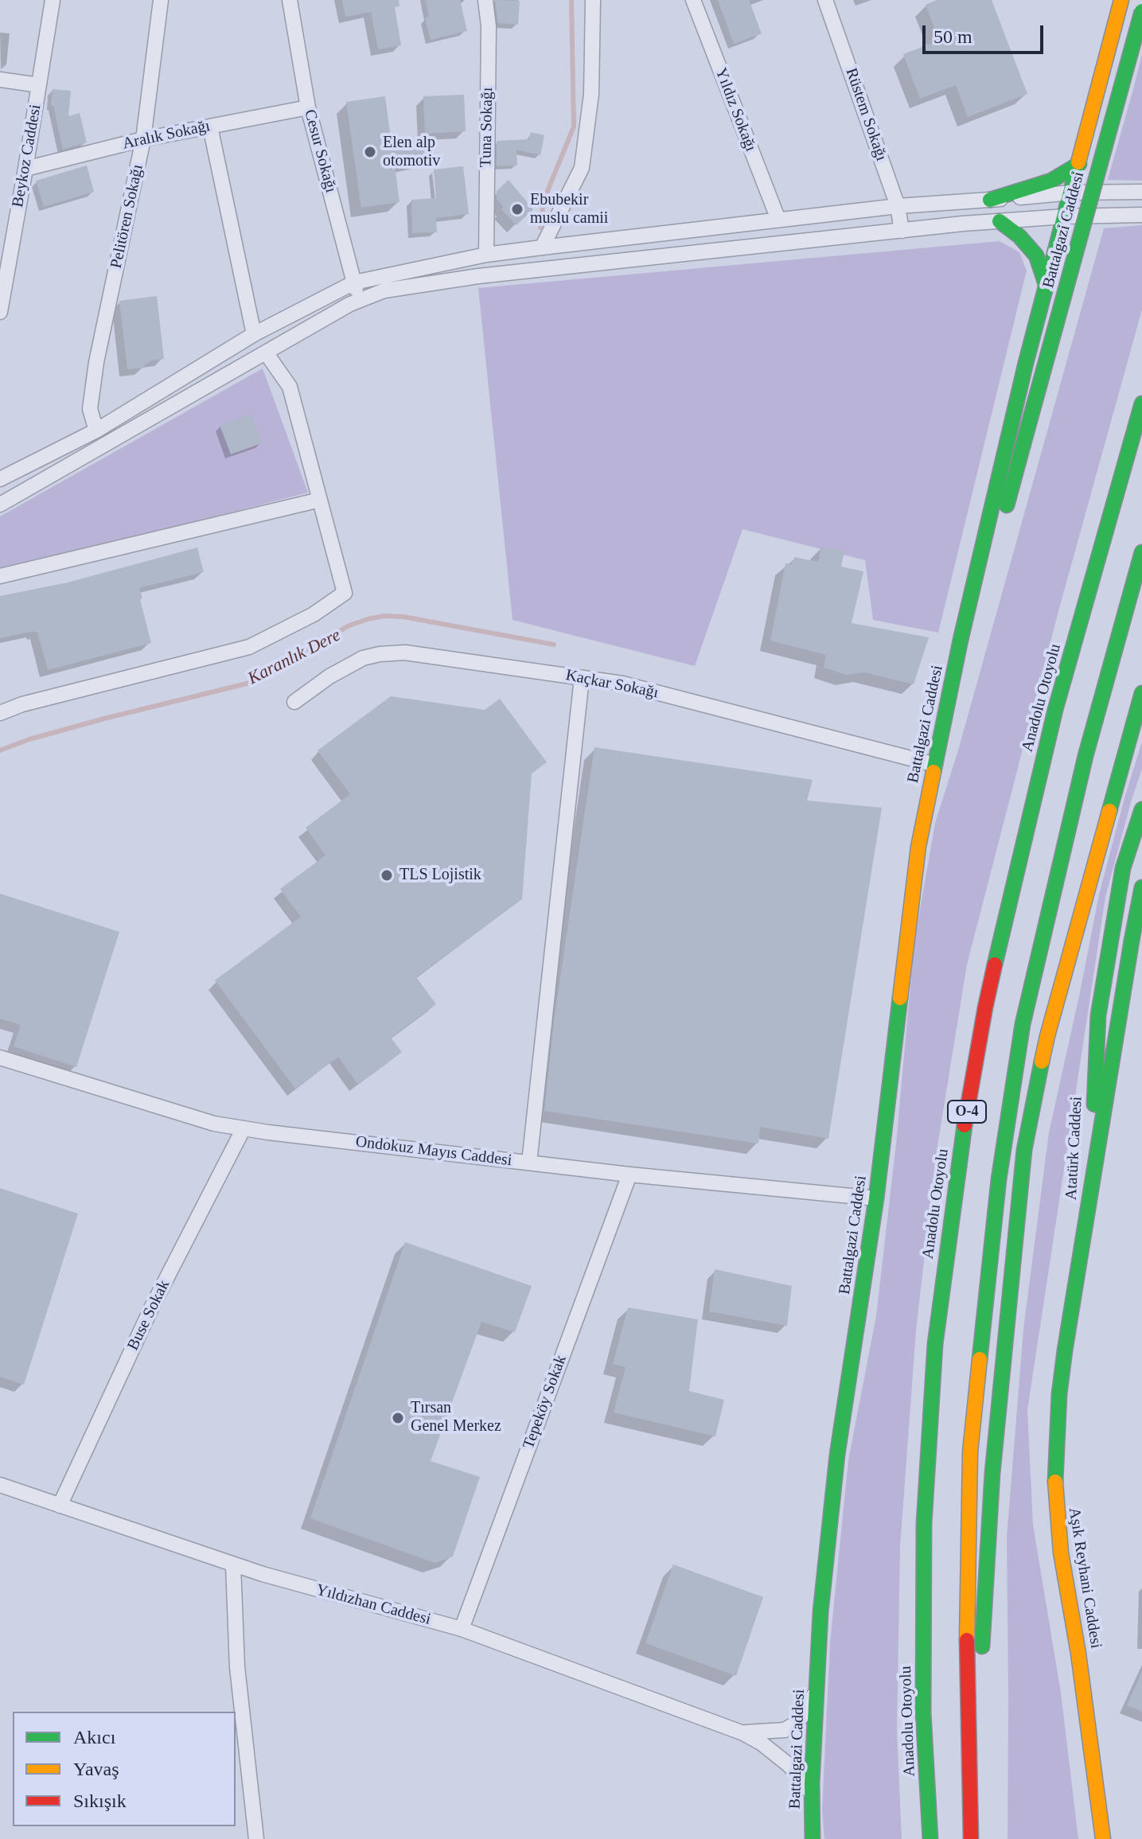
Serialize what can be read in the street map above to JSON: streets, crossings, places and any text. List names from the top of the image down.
{
  "streets": {
    "main road": [
      "Battalgazi Caddesi",
      "Anadolu Otoyolu",
      "O-4",
      "Atatürk Caddesi",
      "Aşık Reyhani Caddesi"
    ],
    "street": [
      "Yıldız Sokağı",
      "Rüstem Sokağı",
      "Tuna Sokağı",
      "Aralık Sokağı",
      "Cesur Sokağı",
      "Beykoz Caddesi",
      "Pelitören Sokağı",
      "Kaçkar Sokağı",
      "Ondokuz Mayıs Caddesi",
      "Buse Sokak",
      "Tepeköy Sokak",
      "Yıldızhan Caddesi"
    ]
  },
  "crossings": [
    ["Aralık Sokağı", "Cesur Sokağı"],
    ["Aralık Sokağı", "Beykoz Caddesi"],
    ["Aralık Sokağı", "Pelitören Sokağı"],
    ["Battalgazi Caddesi", "Kaçkar Sokağı"],
    ["Battalgazi Caddesi", "Ondokuz Mayıs Caddesi"],
    ["Atatürk Caddesi", "Aşık Reyhani Caddesi"],
    ["Ondokuz Mayıs Caddesi", "Buse Sokak"],
    ["Ondokuz Mayıs Caddesi", "Tepeköy Sokak"],
    ["Buse Sokak", "Yıldızhan Caddesi"],
    ["Tepeköy Sokak", "Yıldızhan Caddesi"]
  ],
  "water": ["Karanlık Dere"],
  "places": [
    "Elen alp otomotiv",
    "Ebubekir muslu camii",
    "TLS Lojistik",
    "Tırsan Genel Merkez"
  ],
  "legend": ["Akıcı", "Yavaş", "Sıkışık"],
  "scale_bar": "50 m"
}
